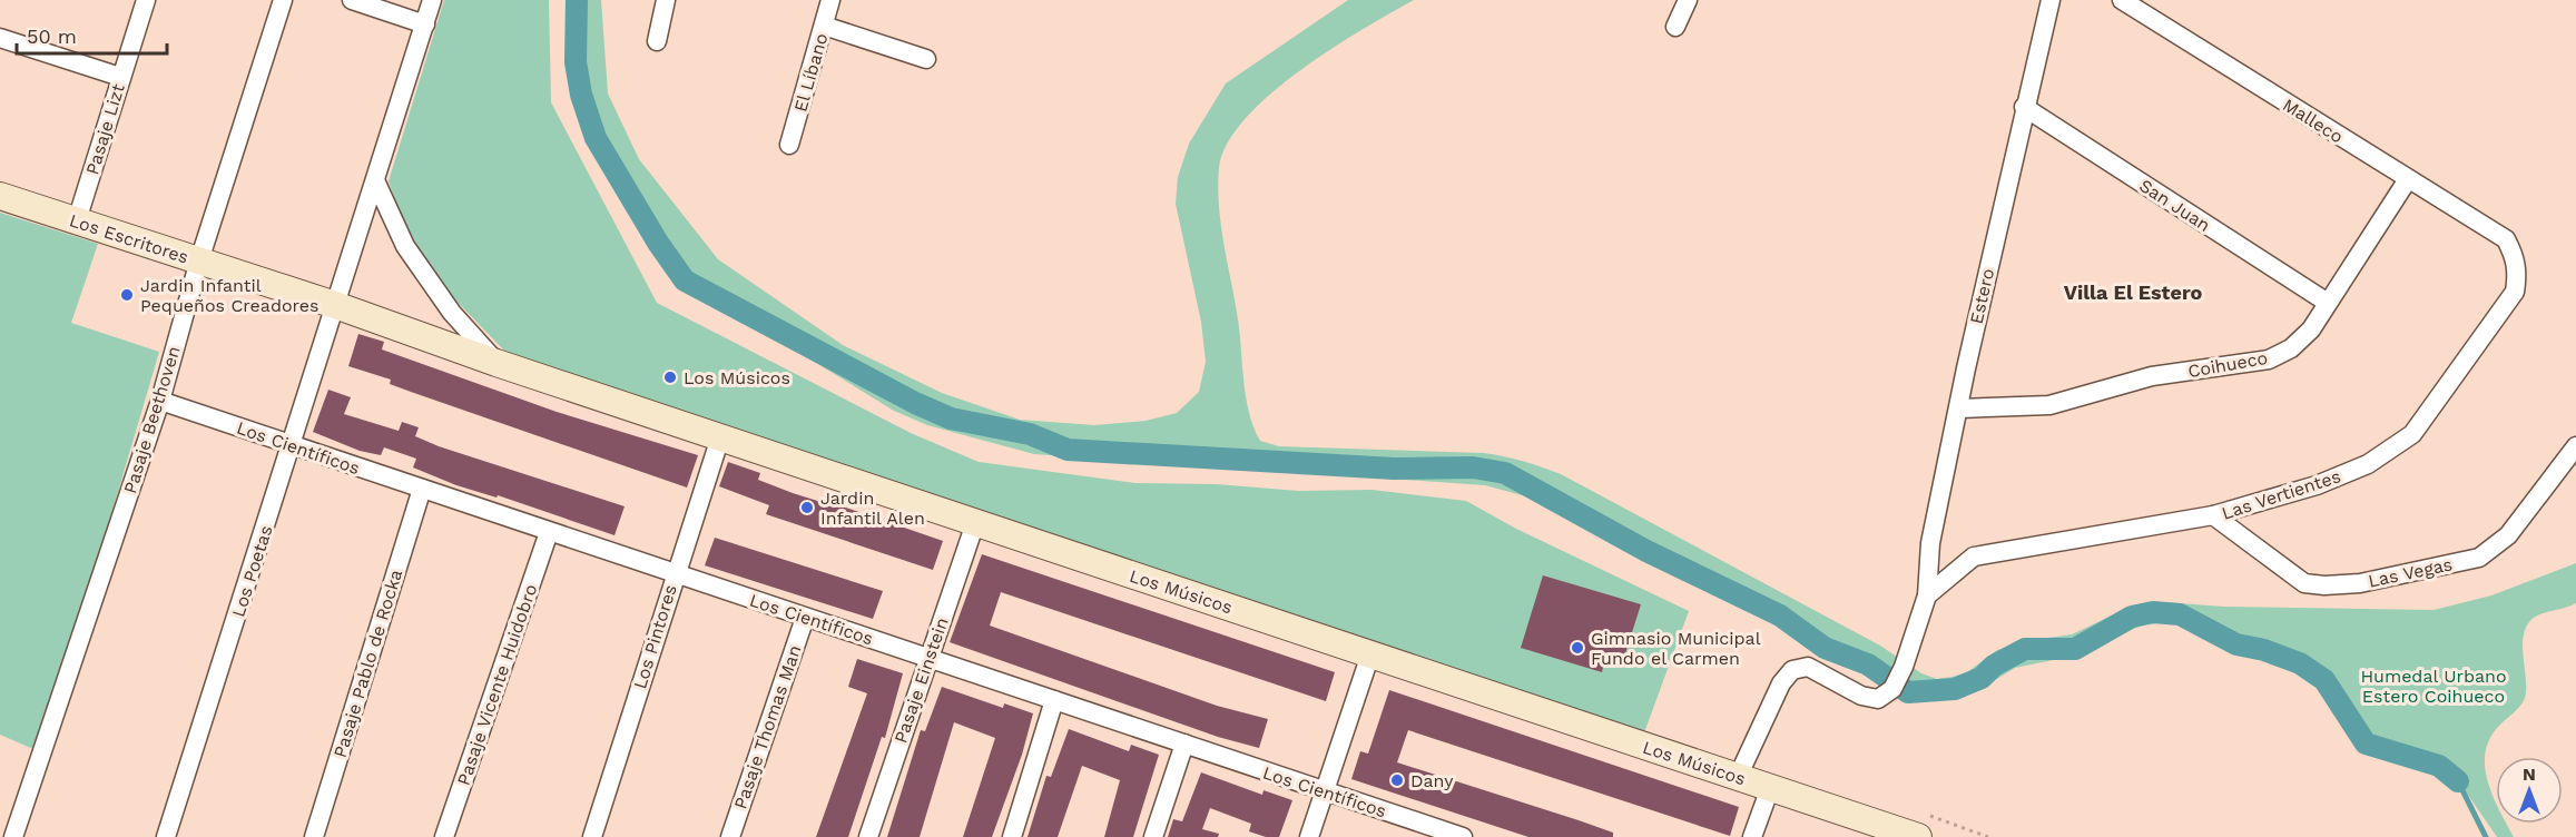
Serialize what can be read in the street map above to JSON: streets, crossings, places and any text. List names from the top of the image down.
{
  "streets": {
    "street": [
      "El Líbano",
      "Malleco",
      "Pasaje Lizt",
      "San Juan",
      "Los Escritores",
      "Estero",
      "Coihueco",
      "Pasaje Beethoven",
      "Los Científicos",
      "Las Vertientes",
      "Los Poetas",
      "Las Vegas",
      "Los Músicos",
      "Los Pintores",
      "Pasaje Pablo de Rocka",
      "Pasaje Einstein",
      "Pasaje Vicente Huidobro",
      "Pasaje Thomas Man"
    ]
  },
  "crossings": [
    ["Malleco", "Coihueco"],
    ["Malleco", "Las Vertientes"],
    ["Pasaje Lizt", "Los Escritores"],
    ["San Juan", "Estero"],
    ["San Juan", "Coihueco"],
    ["Los Escritores", "Pasaje Beethoven"],
    ["Los Escritores", "Los Poetas"],
    ["Los Escritores", "Los Músicos"],
    ["Estero", "Coihueco"],
    ["Estero", "Las Vertientes"],
    ["Estero", "Los Músicos"],
    ["Pasaje Beethoven", "Los Científicos"],
    ["Los Científicos", "Los Poetas"],
    ["Los Científicos", "Los Pintores"],
    ["Los Científicos", "Pasaje Pablo de Rocka"],
    ["Los Científicos", "Pasaje Einstein"],
    ["Los Científicos", "Pasaje Vicente Huidobro"],
    ["Los Científicos", "Pasaje Thomas Man"],
    ["Las Vertientes", "Las Vegas"],
    ["Los Poetas", "Los Músicos"],
    ["Los Músicos", "Los Pintores"],
    ["Los Músicos", "Pasaje Einstein"]
  ],
  "districts": ["Villa El Estero"],
  "parks": ["Humedal Urbano Estero Coihueco"],
  "places": [
    "Jardin Infantil Pequeños Creadores",
    "Los Músicos",
    "Jardin Infantil Alen",
    "Gimnasio Municipal Fundo el Carmen",
    "Dany"
  ],
  "scale_bar": "50 m",
  "north": "top"
}
